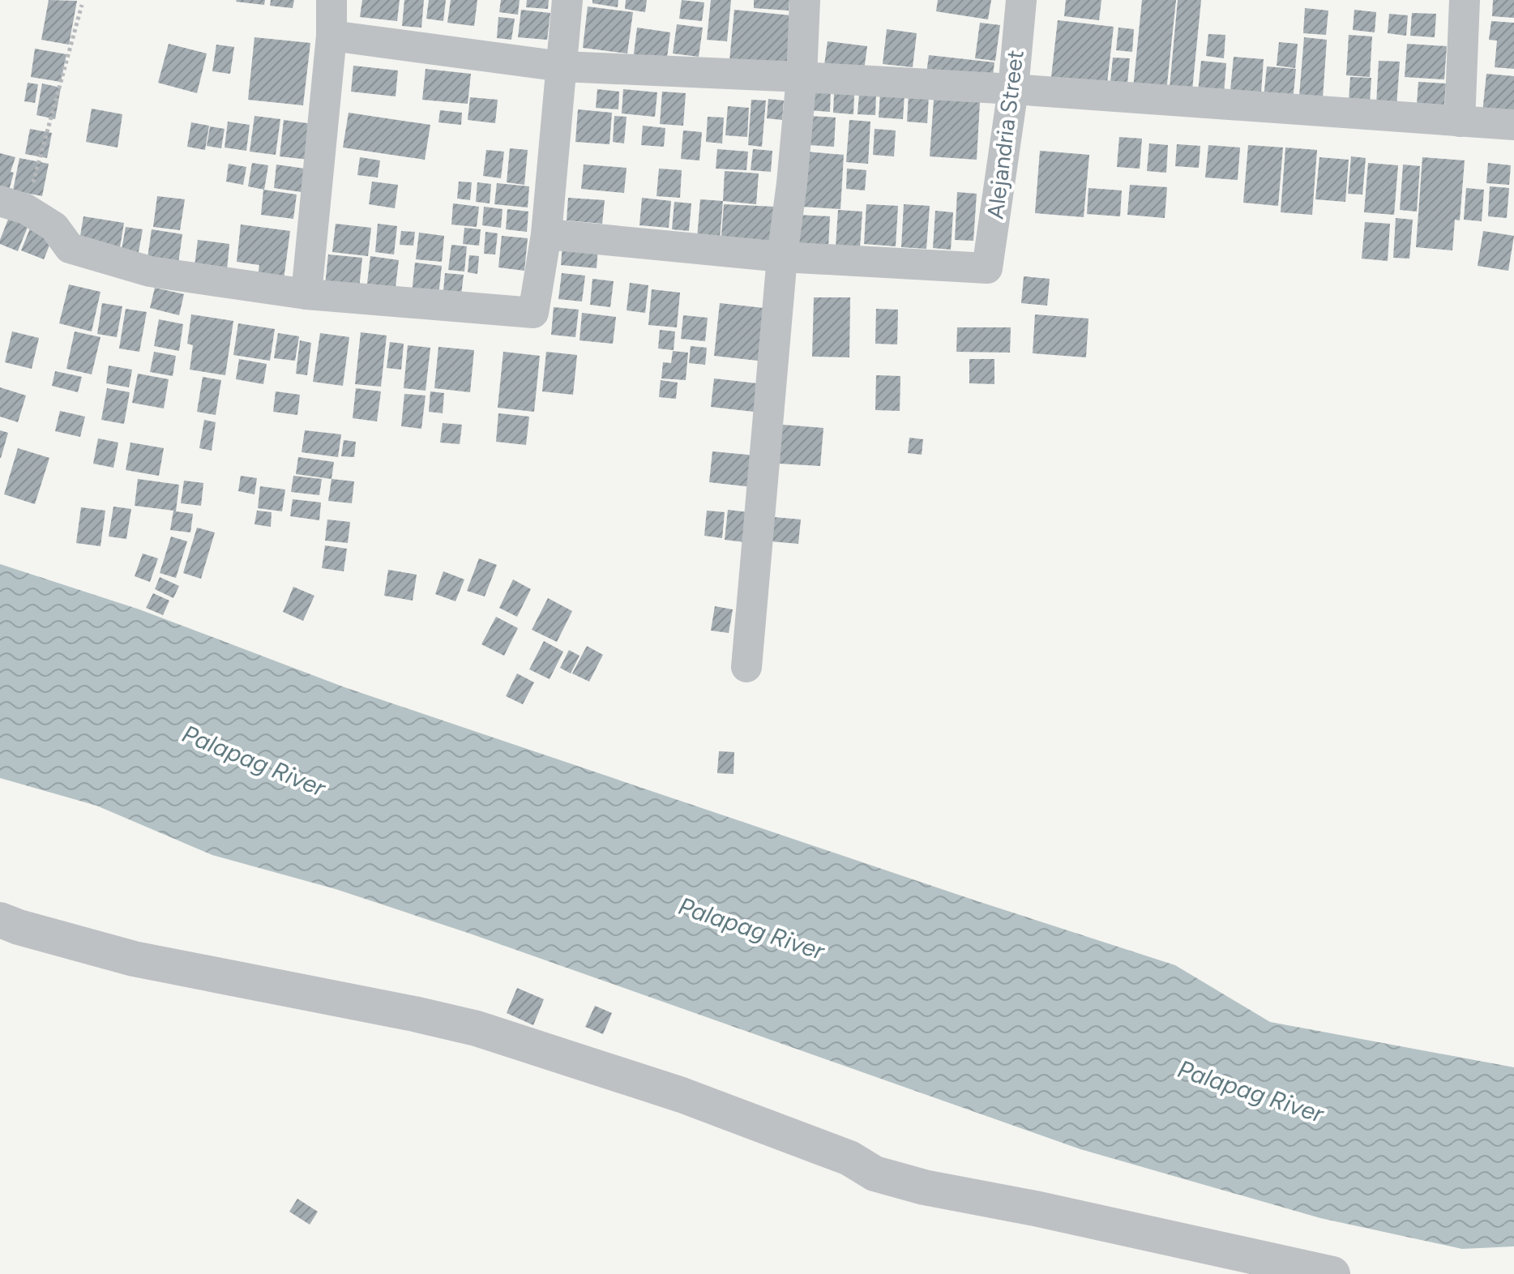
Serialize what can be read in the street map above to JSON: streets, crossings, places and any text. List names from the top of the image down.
{
  "streets": {
    "street": ["Alejandria Street"]
  },
  "water": ["Palapag River"]
}
